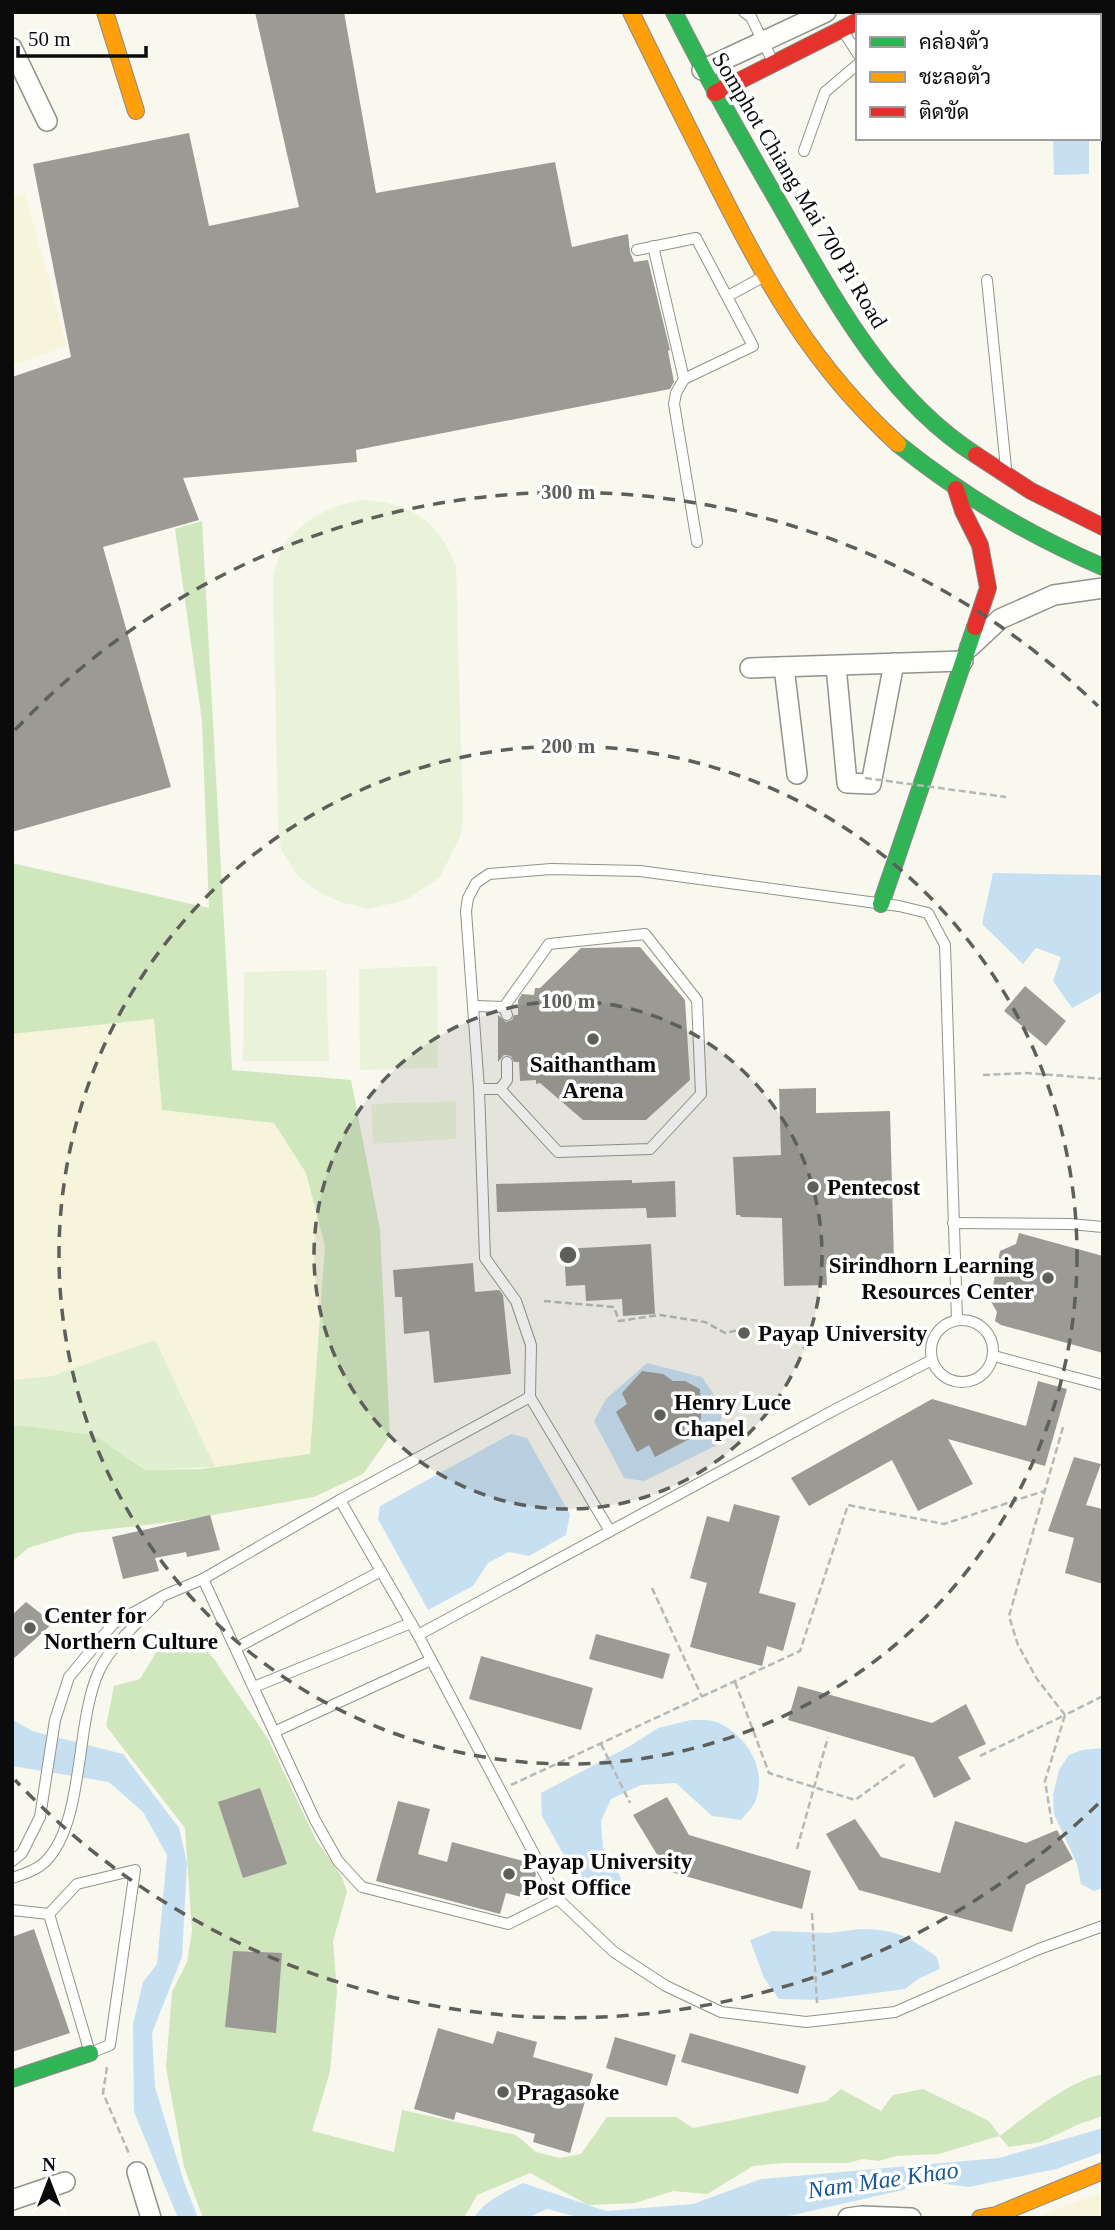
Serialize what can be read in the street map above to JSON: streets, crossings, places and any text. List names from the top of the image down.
{
  "streets": {
    "main road": ["Somphot Chiang Mai 700 Pi Road"]
  },
  "water": ["Nam Mae Khao"],
  "places": [
    "Saithantham Arena",
    "Pentecost",
    "Sirindhorn Learning Resources Center",
    "Payap University",
    "Henry Luce Chapel",
    "Center for Northern Culture",
    "Payap University Post Office",
    "Pragasoke"
  ],
  "legend": ["คล่องตัว", "ชะลอตัว", "ติดขัด"],
  "scale_bar": "50 m",
  "north": "top",
  "rings": ["300 m", "200 m", "100 m"]
}
